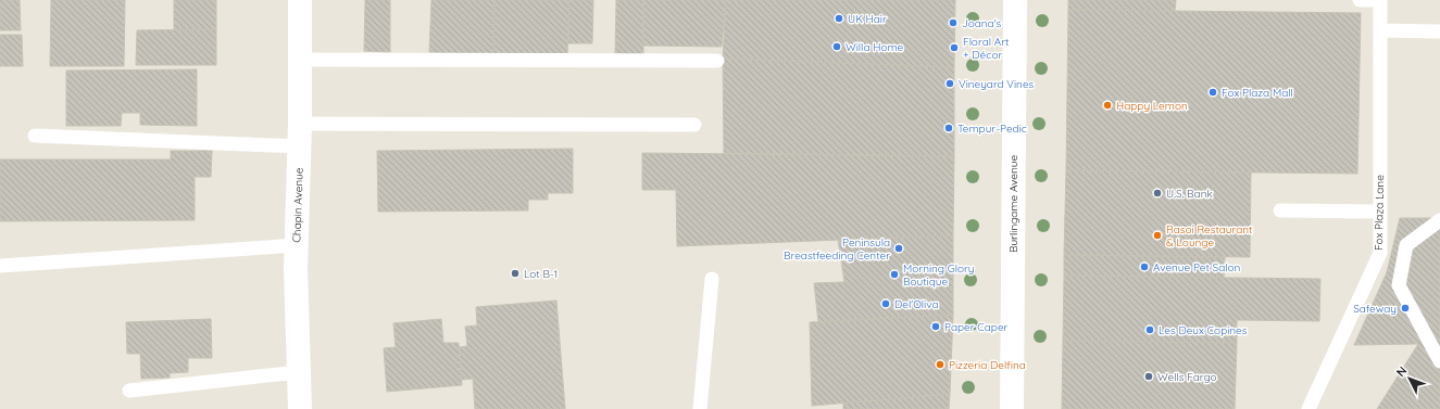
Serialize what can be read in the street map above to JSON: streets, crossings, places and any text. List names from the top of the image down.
{
  "streets": {
    "street": ["Burlingame Avenue", "Chapin Avenue"],
    "lane": ["Fox Plaza Lane"]
  },
  "places": [
    "UK Hair",
    "Joana's",
    "Willa Home",
    "Floral Art + Décor",
    "Vineyard Vines",
    "Fox Plaza Mall",
    "Happy Lemon",
    "Tempur-Pedic",
    "U.S. Bank",
    "Rasoi Restaurant & Lounge",
    "Peninsula Breastfeeding Center",
    "Avenue Pet Salon",
    "Lot B-1",
    "Morning Glory Boutique",
    "Del'Oliva",
    "Safeway",
    "Paper Caper",
    "Les Deux Copines",
    "Pizzeria Delfina",
    "Wells Fargo"
  ],
  "north": "top left"
}
